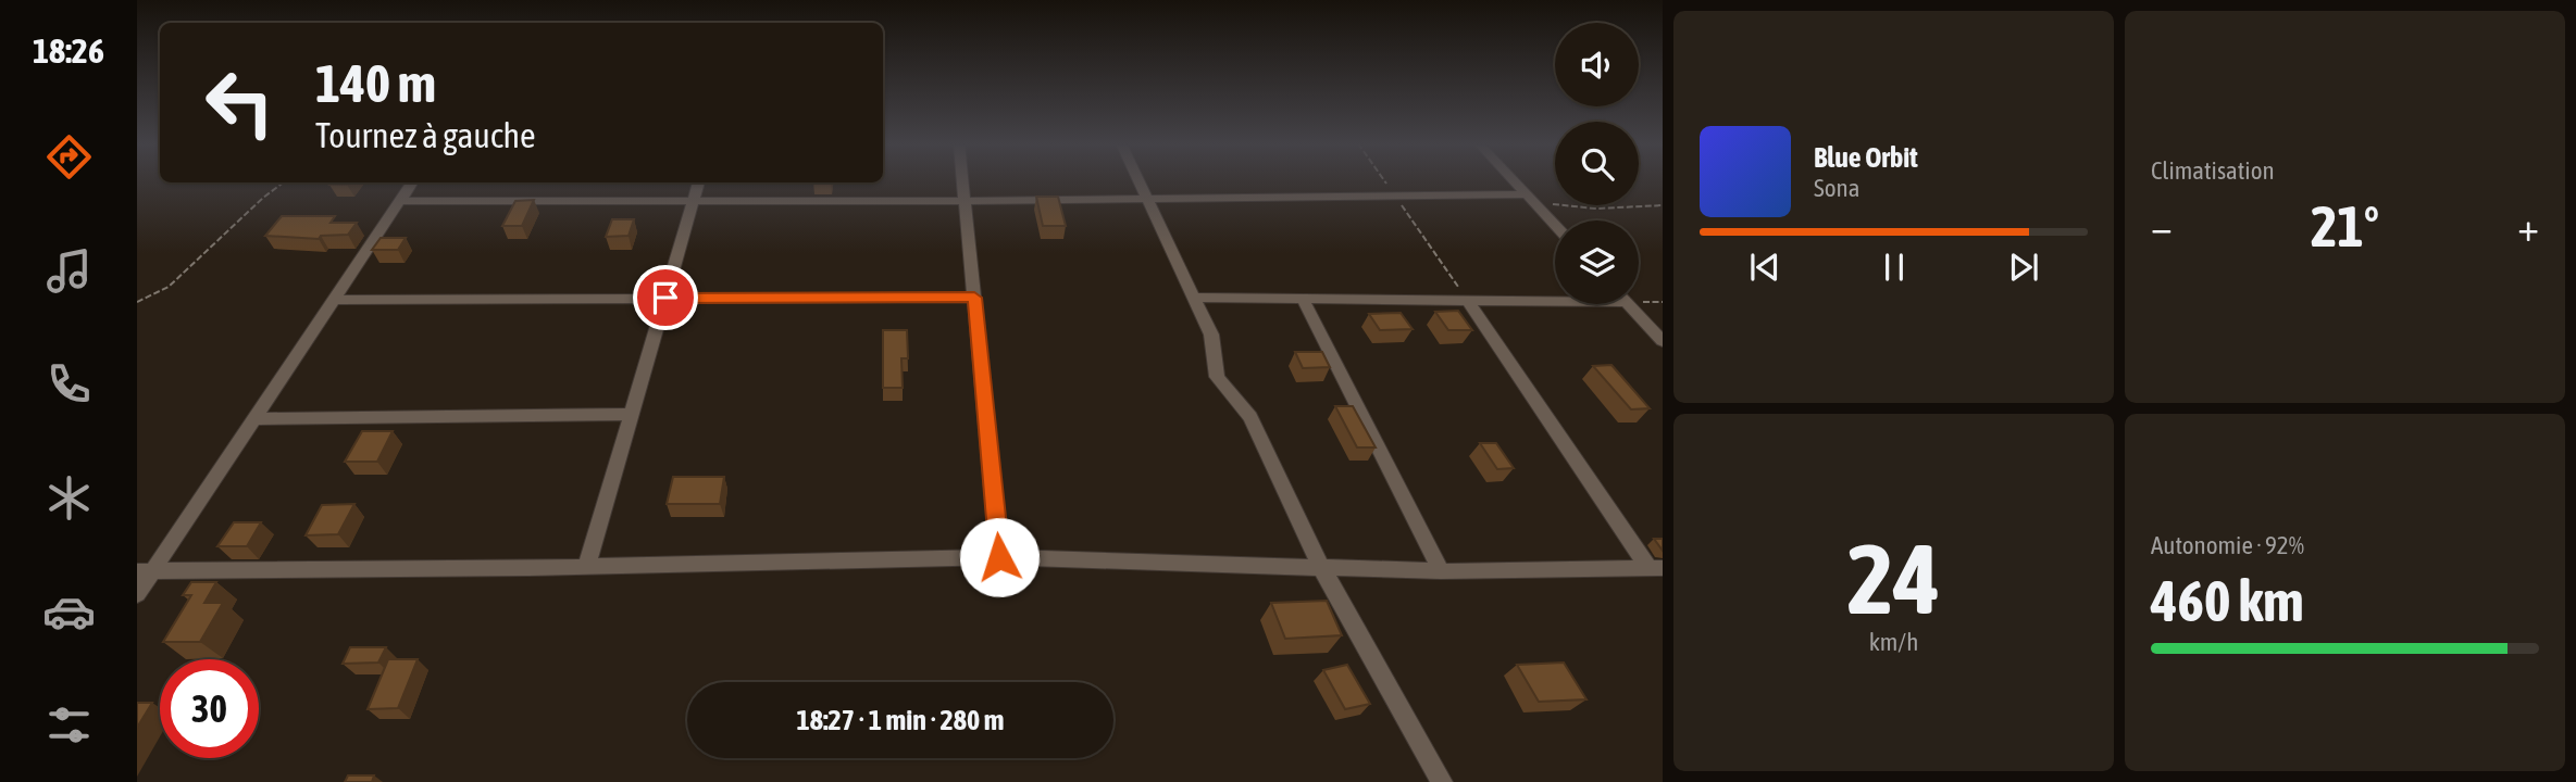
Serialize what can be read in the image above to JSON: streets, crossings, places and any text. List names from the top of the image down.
{
  "page": {
    "tabs": "18:26",
    "tile": [
      "Climatisation",
      ["24", "km/h"],
      ["Autonomie · 92%", "460 km"]
    ],
    "turn": ["140 m", "Tournez à gauche"],
    "song": ["Blue Orbit", "Sona"],
    "heat": ["−", "21°", "+"],
    "limit": "30",
    "trip": "18:27 · 1 min · 280 m"
  }
}
